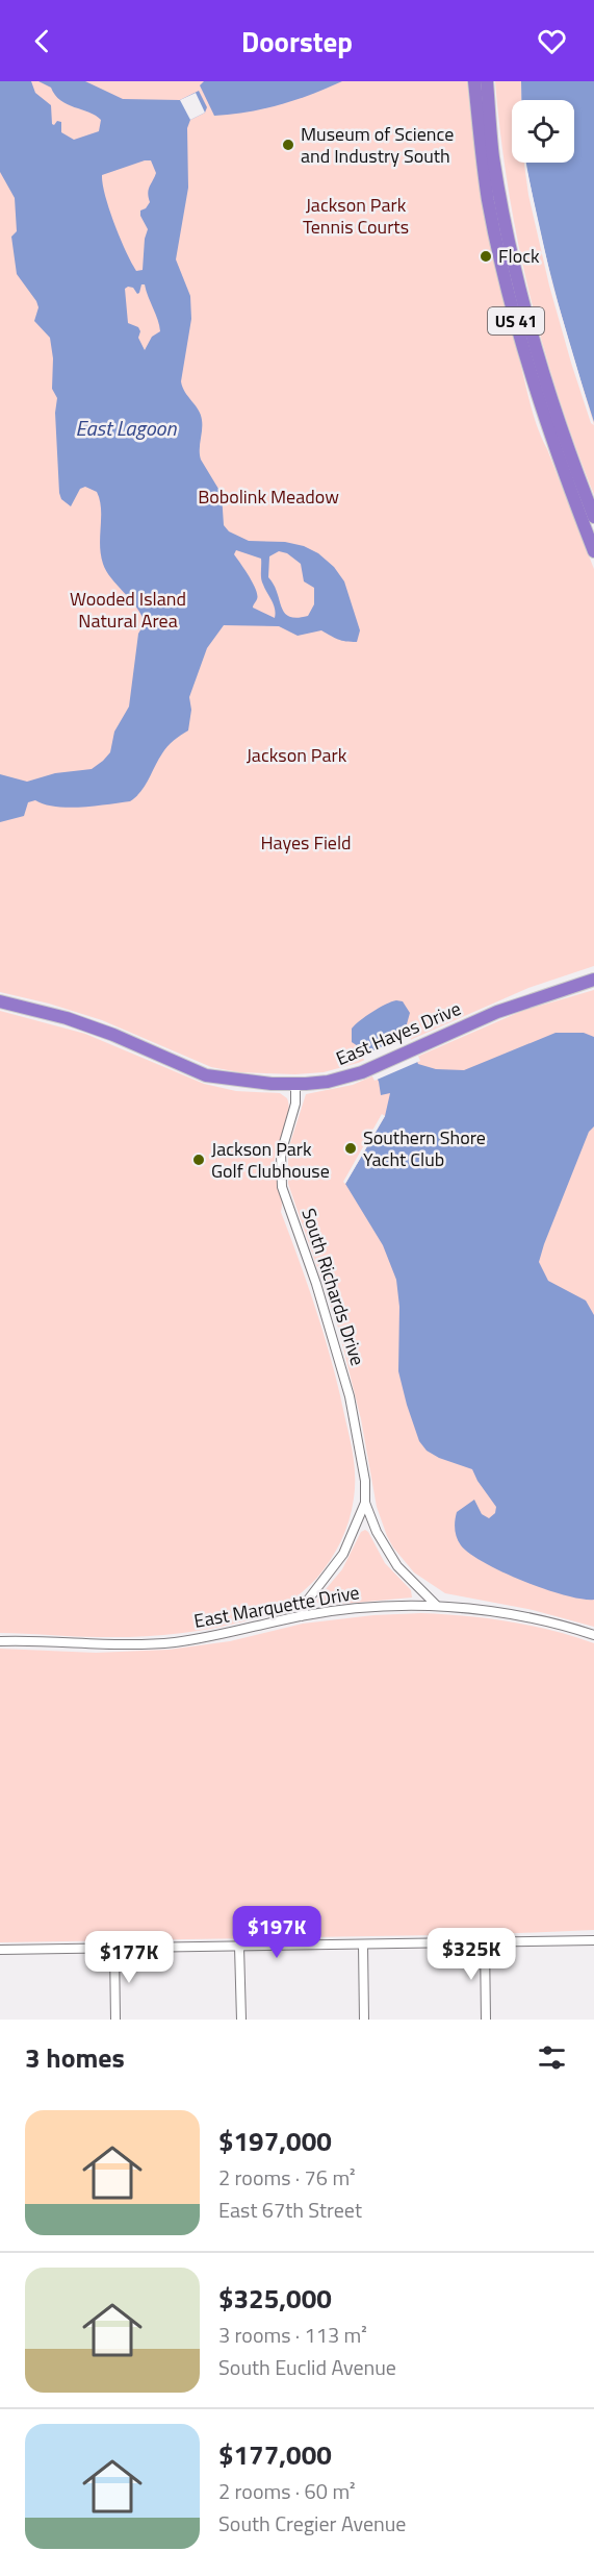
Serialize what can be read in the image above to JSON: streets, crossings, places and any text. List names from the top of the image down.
{
  "streets": {
    "highway": ["US 41", "East Hayes Drive"],
    "street": ["South Richards Drive", "East Marquette Drive"]
  },
  "crossings": [
    ["East Hayes Drive", "South Richards Drive"],
    ["South Richards Drive", "East Marquette Drive"]
  ],
  "water": ["East Lagoon"],
  "parks": [
    "Jackson Park Tennis Courts",
    "Bobolink Meadow",
    "Wooded Island Natural Area",
    "Jackson Park",
    "Hayes Field"
  ],
  "places": [
    "Museum of Science and Industry South",
    "Flock",
    "Southern Shore Yacht Club",
    "Jackson Park Golf Clubhouse"
  ],
  "page": {
    "header": "Doorstep",
    "price": ["$197K", "$325K", "$177K"],
    "heading": "3 homes",
    "list": [
      {
        "name": "$197,000",
        "note": "2 rooms · 76 m² · East 67th Street"
      },
      {
        "name": "$325,000",
        "note": "3 rooms · 113 m² · South Euclid Avenue"
      },
      {
        "name": "$177,000",
        "note": "2 rooms · 60 m² · South Cregier Avenue"
      }
    ]
  }
}
